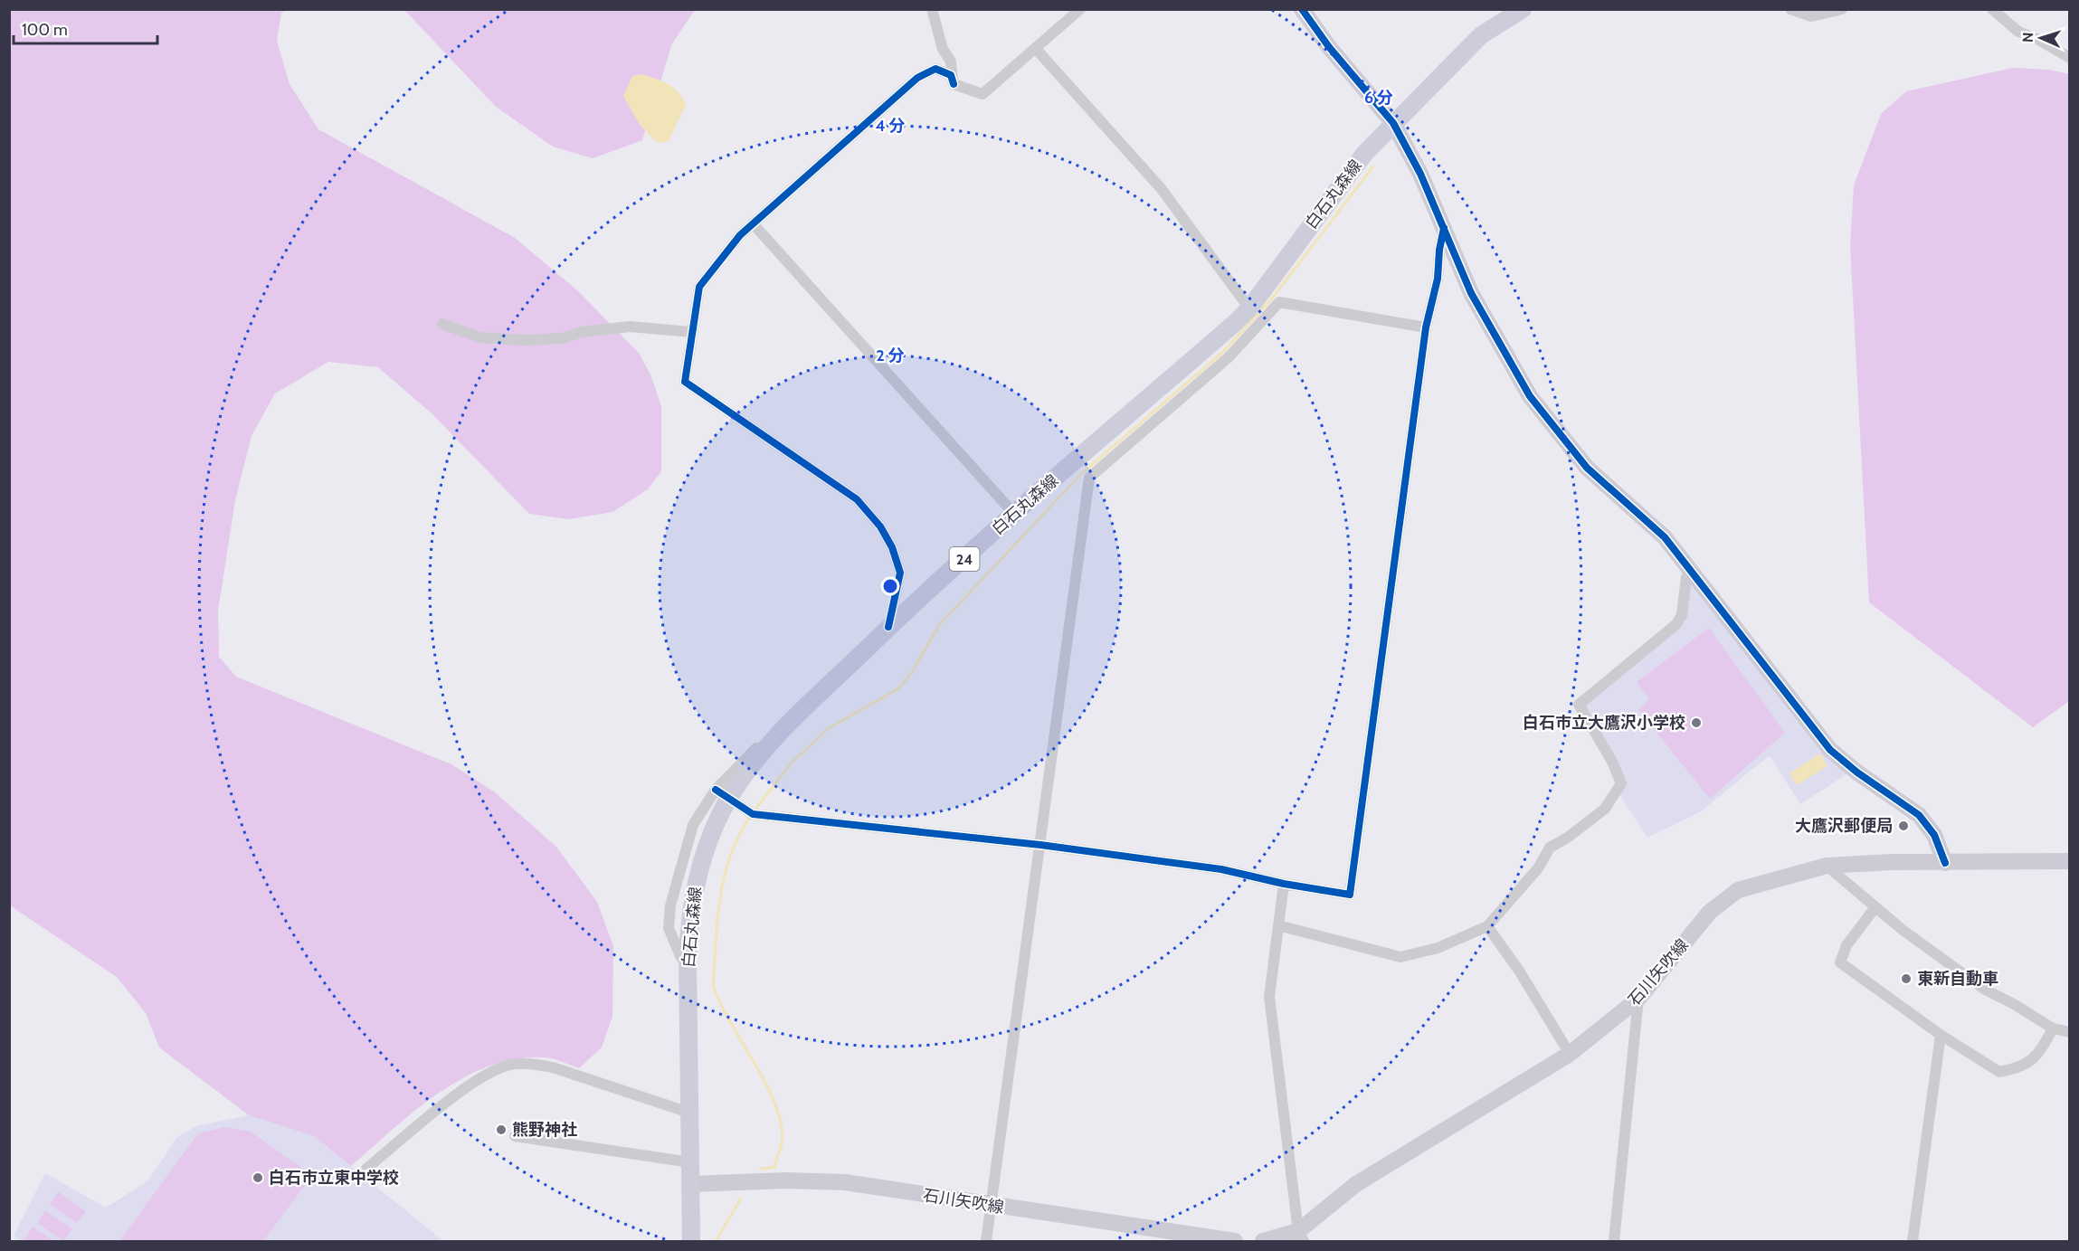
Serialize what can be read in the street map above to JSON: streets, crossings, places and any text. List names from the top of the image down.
{
  "streets": {
    "main road": ["白石丸森線", "24", "石川矢吹線"]
  },
  "crossings": [
    ["白石丸森線", "石川矢吹線"]
  ],
  "places": [
    "白石市立大鷹沢小学校",
    "大鷹沢郵便局",
    "東新自動車",
    "熊野神社",
    "白石市立東中学校"
  ],
  "scale_bar": "100 m",
  "north": "left",
  "rings": ["6 分", "4 分", "2 分"]
}
